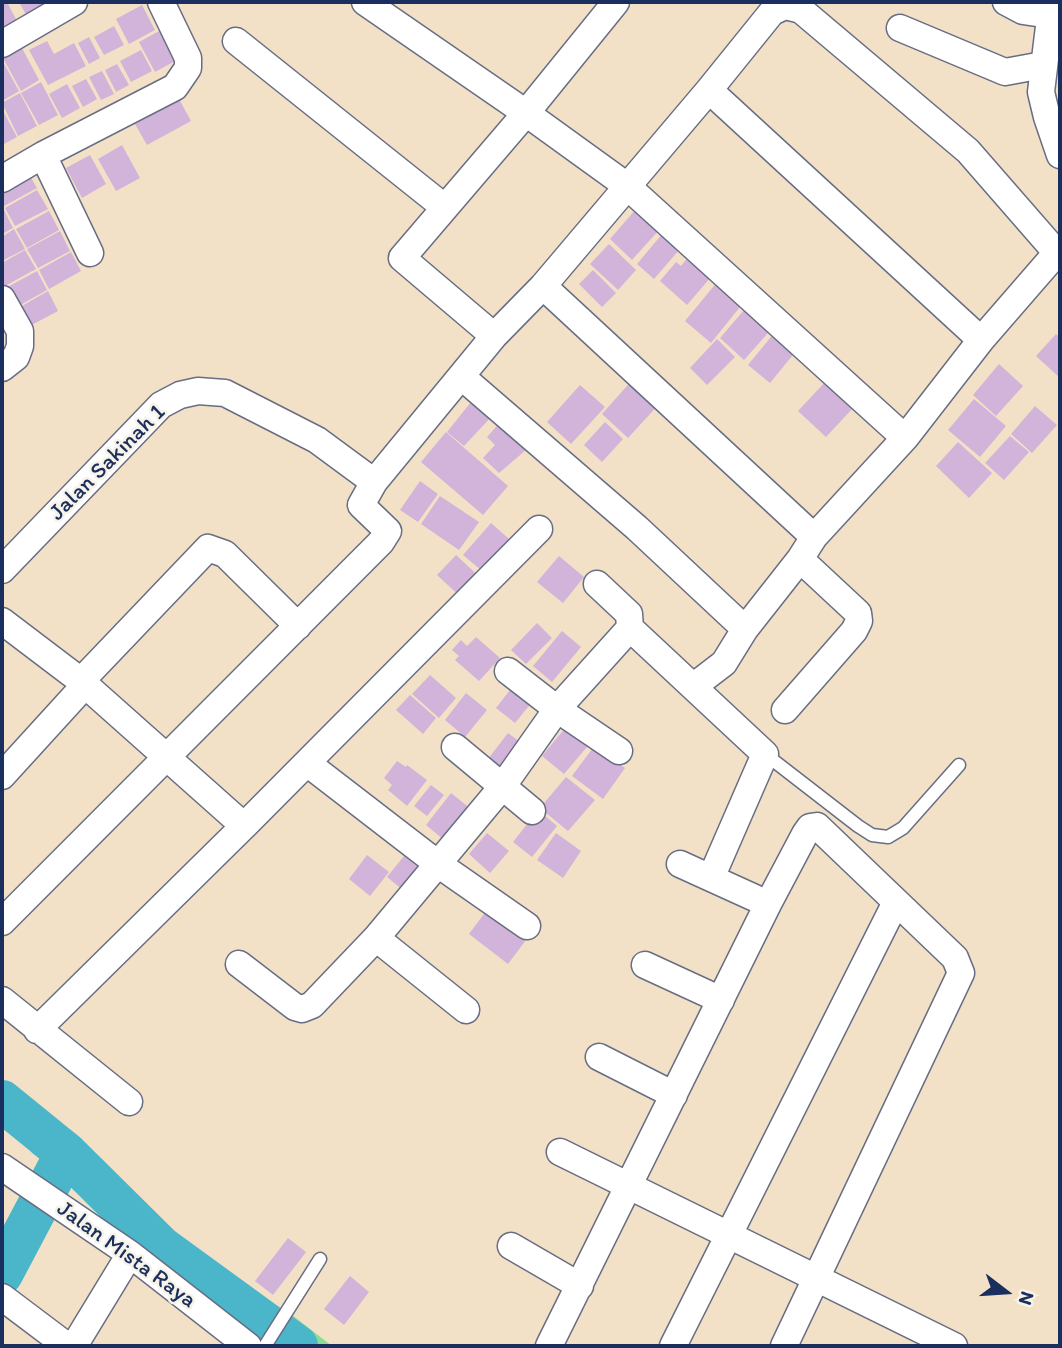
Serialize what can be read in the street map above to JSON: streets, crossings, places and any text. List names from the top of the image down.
{
  "streets": {
    "street": ["Jalan Sakinah 1", "Jalan Mista Raya"]
  },
  "north": "right"
}
